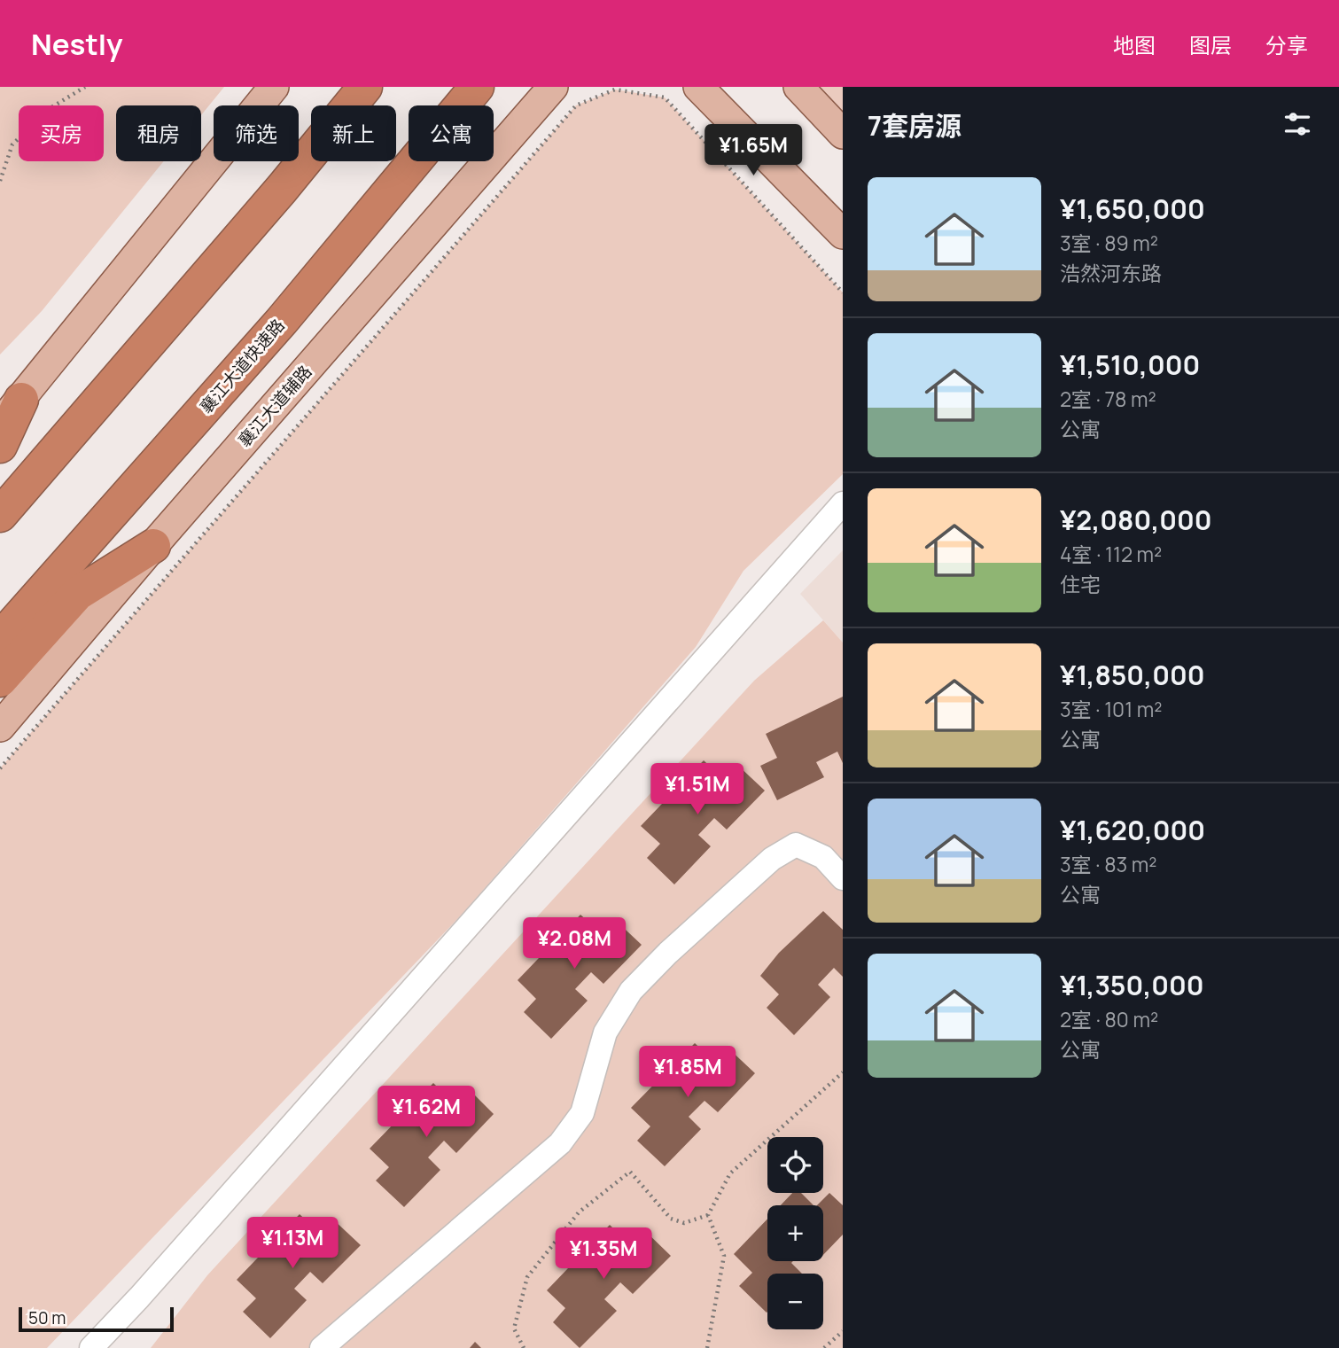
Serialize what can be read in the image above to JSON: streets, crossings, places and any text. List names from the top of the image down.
{
  "streets": {
    "highway": ["襄江大道快速路"],
    "main road": ["襄江大道辅路"]
  },
  "scale_bar": "50 m",
  "page": {
    "header": "Nestly",
    "nav": ["地图", "图层", "分享"],
    "heading": "7套房源",
    "chip": [
      "买房",
      "租房",
      "筛选",
      "新上",
      "公寓"
    ],
    "price": [
      "¥1.65M",
      "¥1.51M",
      "¥2.08M",
      "¥1.85M",
      "¥1.62M",
      "¥1.13M",
      "¥1.35M"
    ],
    "list": [
      {
        "name": "¥1,650,000",
        "note": "3室 · 89 m² · 浩然河东路"
      },
      {
        "name": "¥1,510,000",
        "note": "2室 · 78 m² · 公寓"
      },
      {
        "name": "¥2,080,000",
        "note": "4室 · 112 m² · 住宅"
      },
      {
        "name": "¥1,850,000",
        "note": "3室 · 101 m² · 公寓"
      },
      {
        "name": "¥1,620,000",
        "note": "3室 · 83 m² · 公寓"
      },
      {
        "name": "¥1,350,000",
        "note": "2室 · 80 m² · 公寓"
      }
    ],
    "map_buttons": ["+", "−"],
    "scale": "50 m"
  }
}
